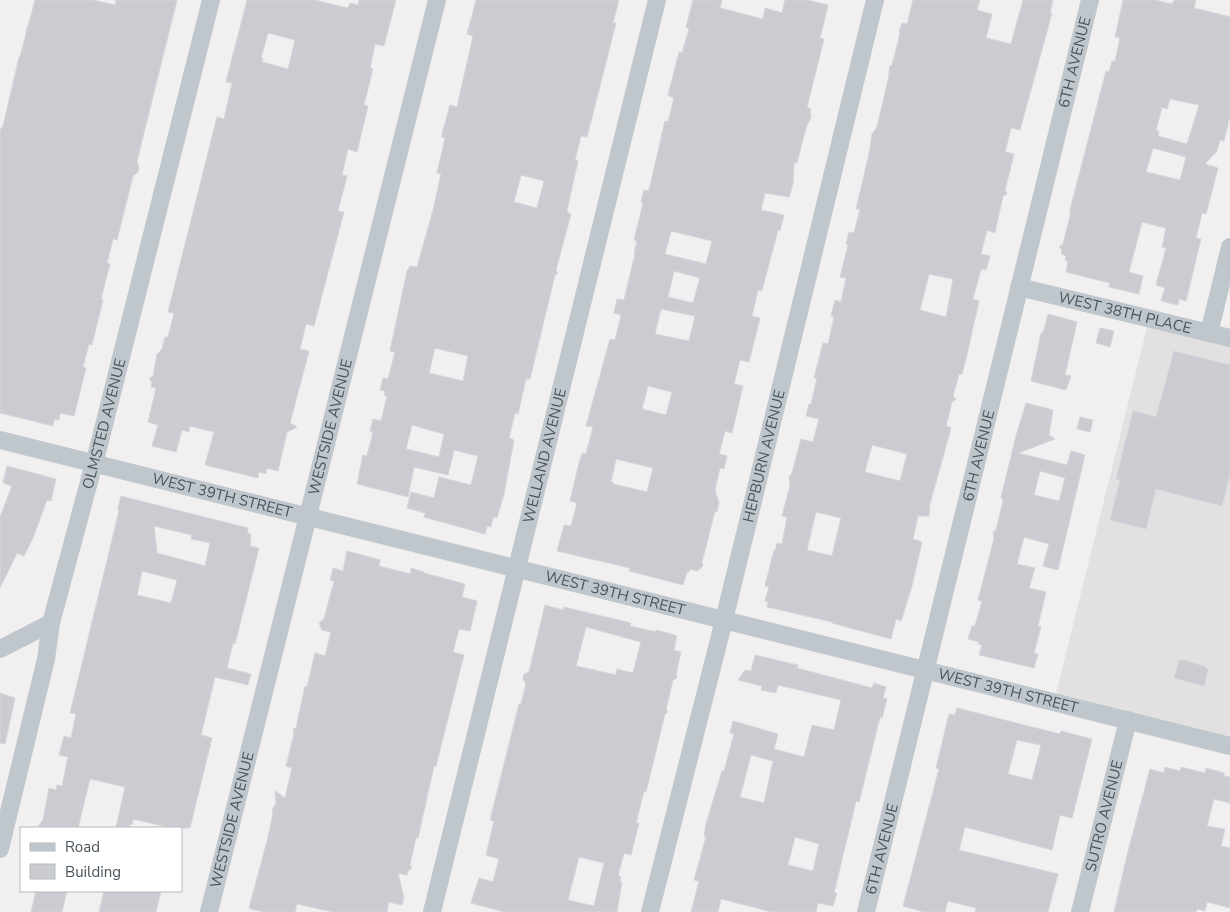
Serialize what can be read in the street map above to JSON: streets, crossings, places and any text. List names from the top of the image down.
{
  "streets": {
    "street": [
      "6TH AVENUE",
      "WEST 38TH PLACE",
      "OLMSTED AVENUE",
      "WESTSIDE AVENUE",
      "WELLAND AVENUE",
      "HEPBURN AVENUE",
      "WEST 39TH STREET",
      "SUTRO AVENUE"
    ]
  },
  "crossings": [
    ["6TH AVENUE", "WEST 38TH PLACE"],
    ["6TH AVENUE", "WEST 39TH STREET"],
    ["OLMSTED AVENUE", "WEST 39TH STREET"],
    ["WESTSIDE AVENUE", "WEST 39TH STREET"],
    ["WELLAND AVENUE", "WEST 39TH STREET"],
    ["HEPBURN AVENUE", "WEST 39TH STREET"],
    ["WEST 39TH STREET", "SUTRO AVENUE"]
  ],
  "legend": ["Road", "Building"]
}
